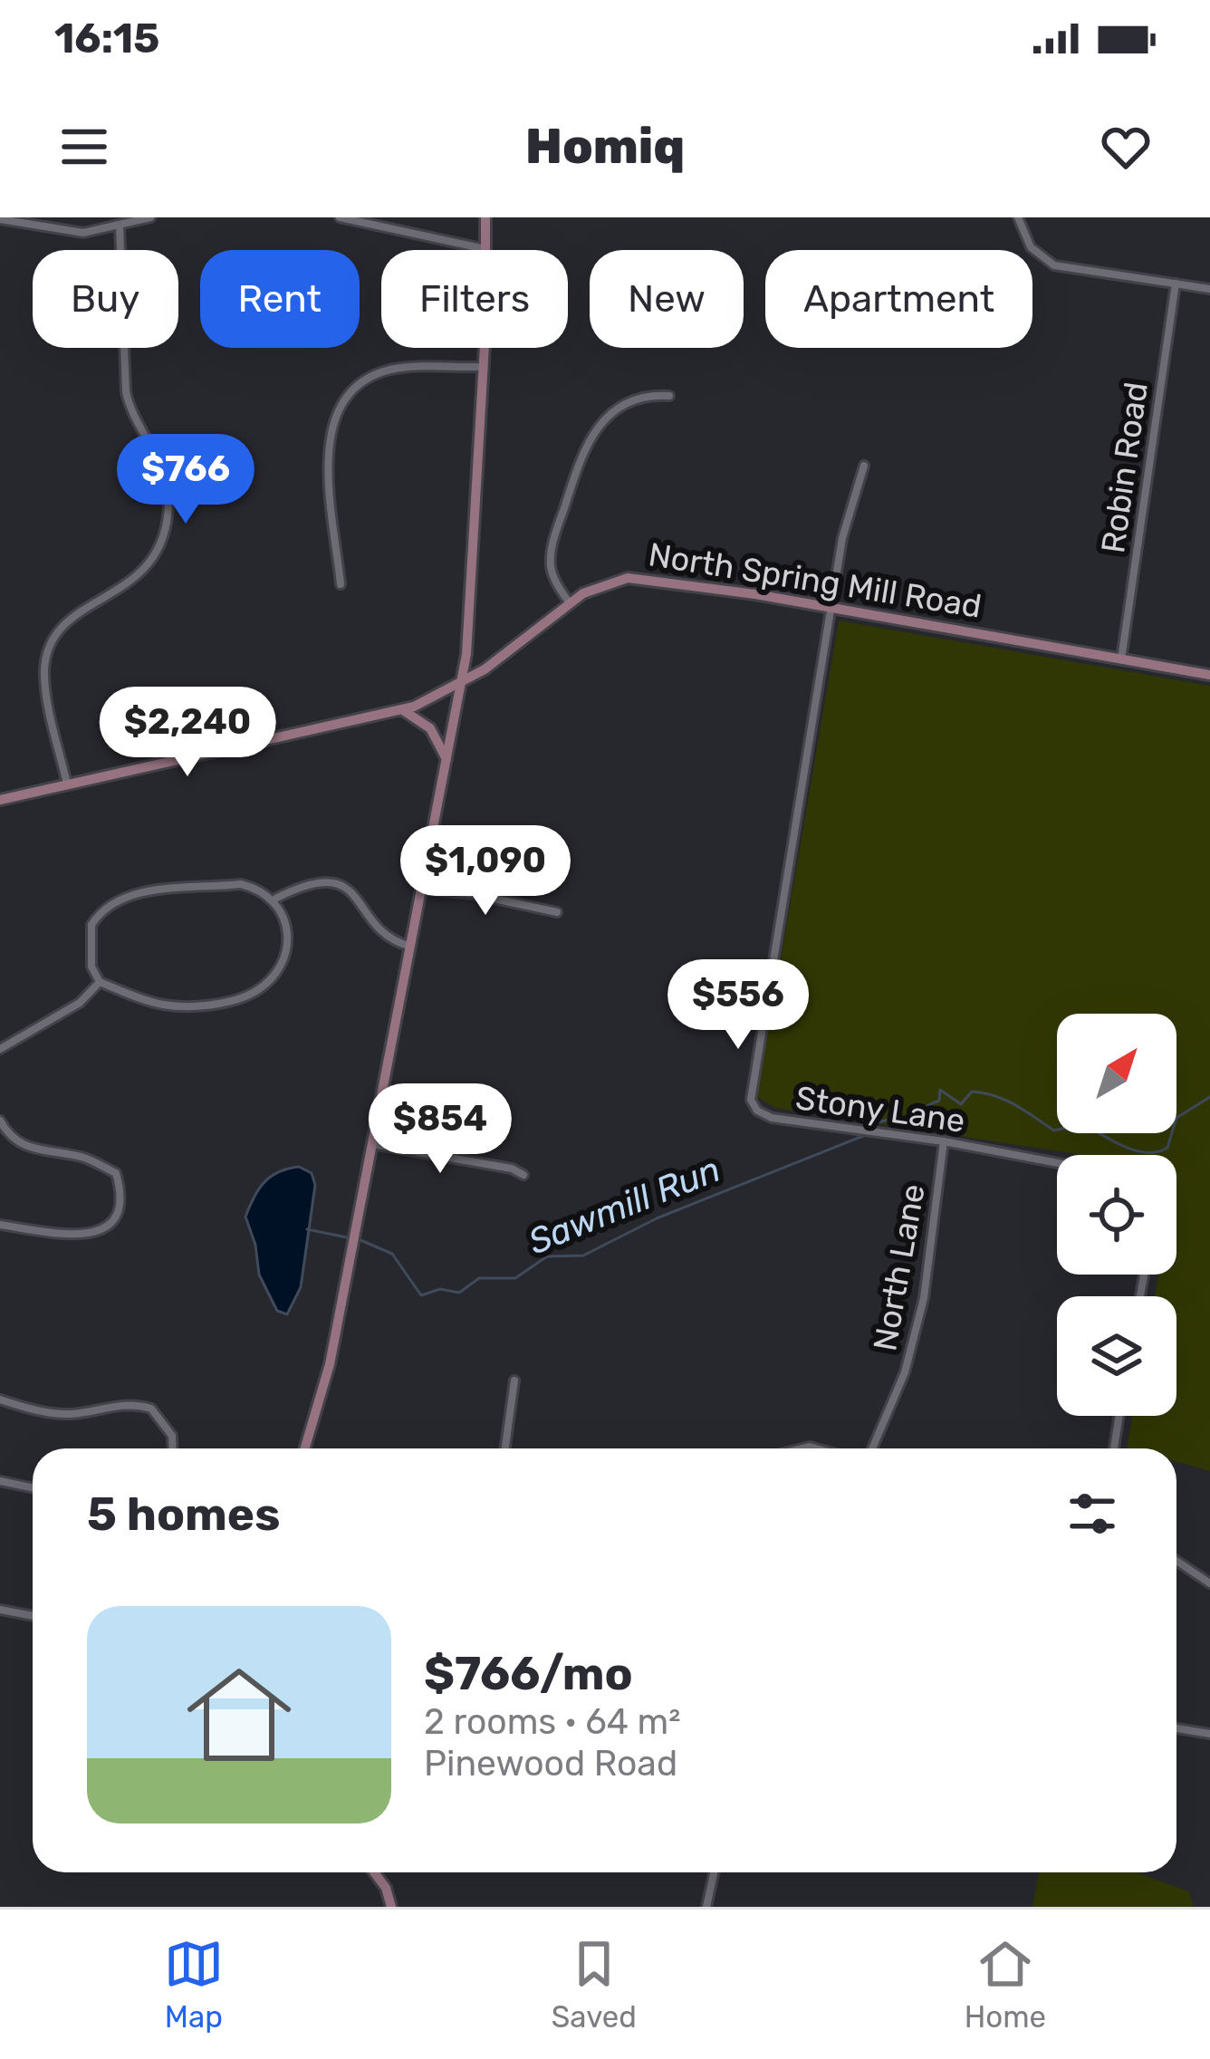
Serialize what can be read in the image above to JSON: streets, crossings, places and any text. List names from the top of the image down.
{
  "streets": {
    "main road": ["North Spring Mill Road"],
    "street": ["Robin Road", "Stony Lane", "North Lane"]
  },
  "crossings": [
    ["Robin Road", "North Spring Mill Road"],
    ["North Spring Mill Road", "Stony Lane"],
    ["Stony Lane", "North Lane"]
  ],
  "water": ["Sawmill Run"],
  "north": "top right",
  "page": {
    "status": "16:15",
    "header": "Homiq",
    "chip": [
      "Buy",
      "Rent",
      "Filters",
      "New",
      "Apartment"
    ],
    "price": [
      "$766",
      "$2,240",
      "$1,090",
      "$556",
      "$854"
    ],
    "heading": "5 homes",
    "list": [
      {
        "name": "$766/mo",
        "note": "2 rooms · 64 m² · Pinewood Road"
      }
    ],
    "tabs": ["Map", "Saved", "Home"]
  }
}
